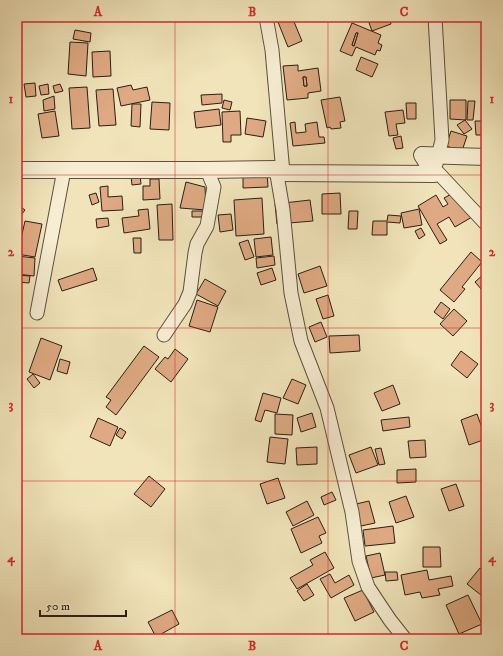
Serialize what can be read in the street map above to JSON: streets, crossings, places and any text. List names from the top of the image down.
{
  "scale_bar": "50 m",
  "grid": {
    "columns": ["A", "B", "C"],
    "rows": [
      "1",
      "2",
      "3",
      "4"
    ]
  }
}
